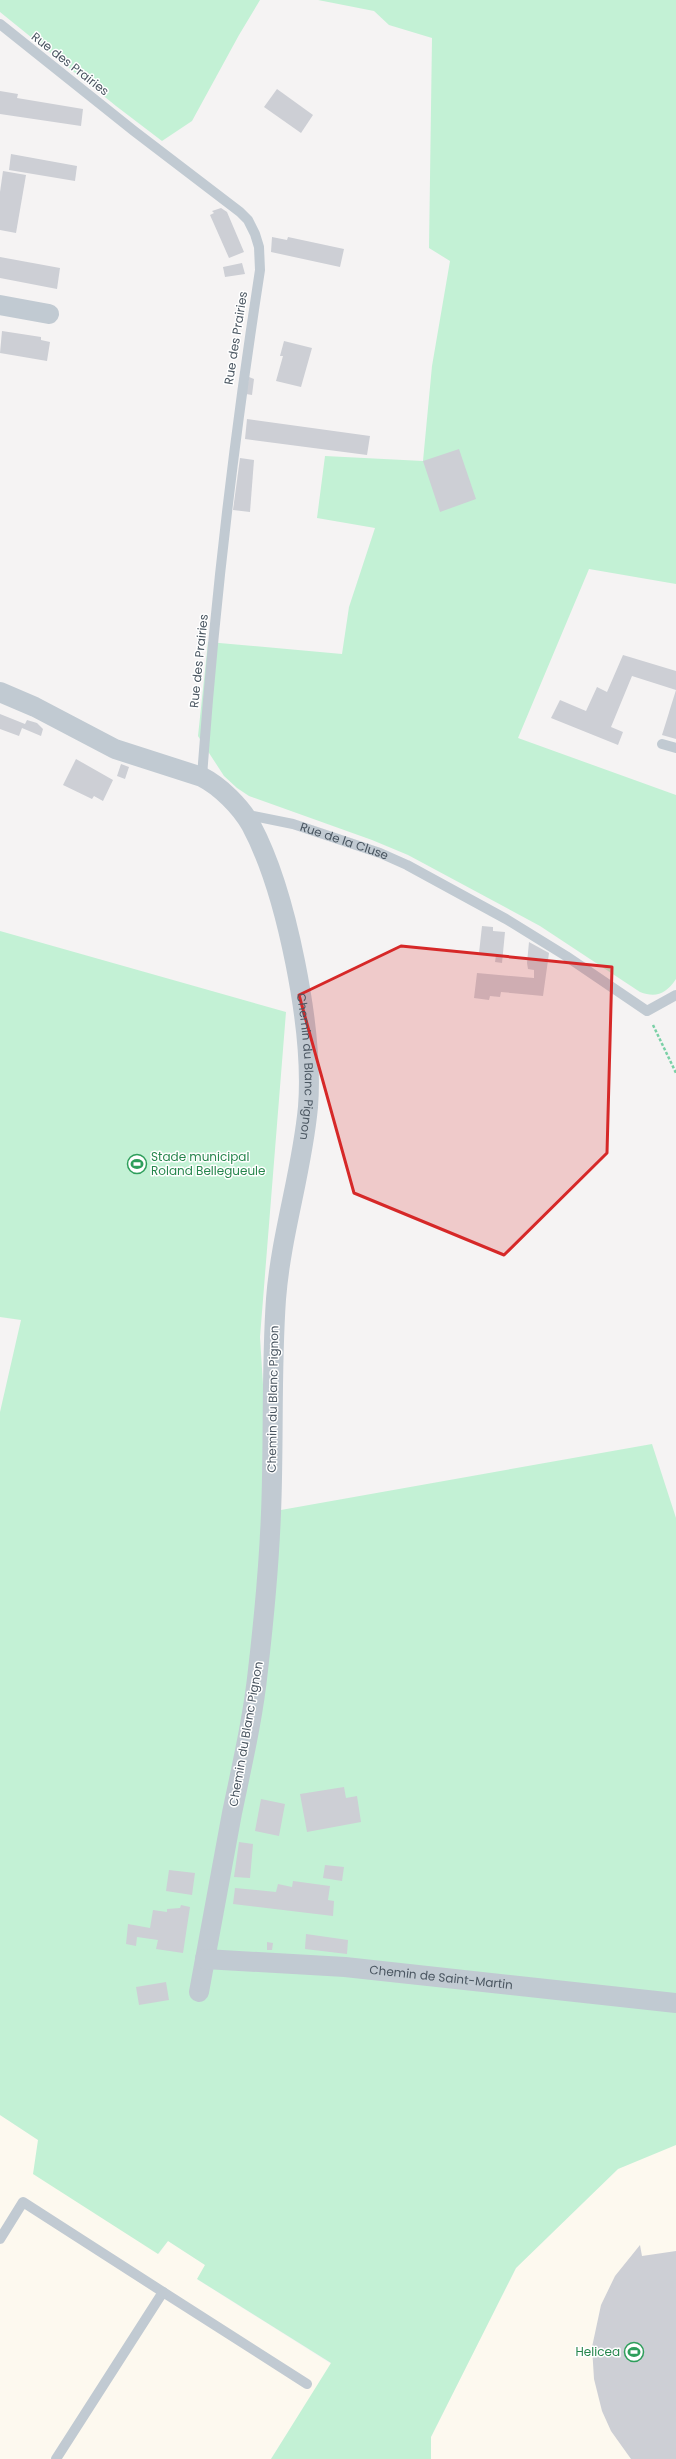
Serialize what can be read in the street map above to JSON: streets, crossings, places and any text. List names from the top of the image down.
{
  "streets": {
    "street": ["Chemin du Blanc Pignon", "Chemin de Saint-Martin"],
    "lane": ["Rue des Prairies", "Rue de la Cluse"]
  },
  "crossings": [
    ["Rue de la Cluse", "Chemin du Blanc Pignon"],
    ["Chemin du Blanc Pignon", "Chemin de Saint-Martin"]
  ],
  "places": {
    "sports": ["Stade municipal Roland Bellegueule", "Helicea"]
  }
}
